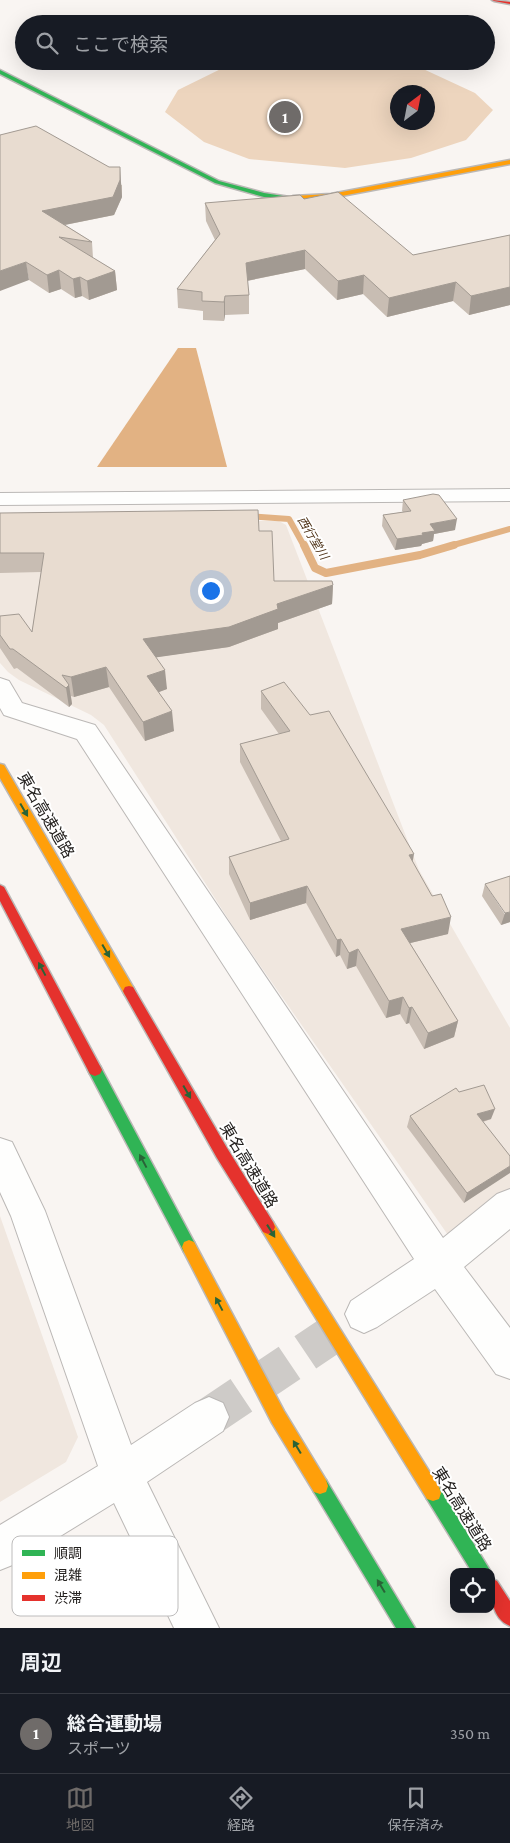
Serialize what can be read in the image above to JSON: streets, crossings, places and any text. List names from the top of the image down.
{
  "streets": {
    "main road": ["東名高速道路"]
  },
  "water": ["西行堂川"],
  "legend": ["順調", "混雑", "渋滞"],
  "north": "top right",
  "page": {
    "search": "ここで検索",
    "pins": "1",
    "heading": "周辺",
    "list": [
      {
        "mark": "1",
        "name": "総合運動場",
        "note": "スポーツ",
        "value": "350 m"
      }
    ],
    "nav": ["地図", "経路", "保存済み"]
  }
}
